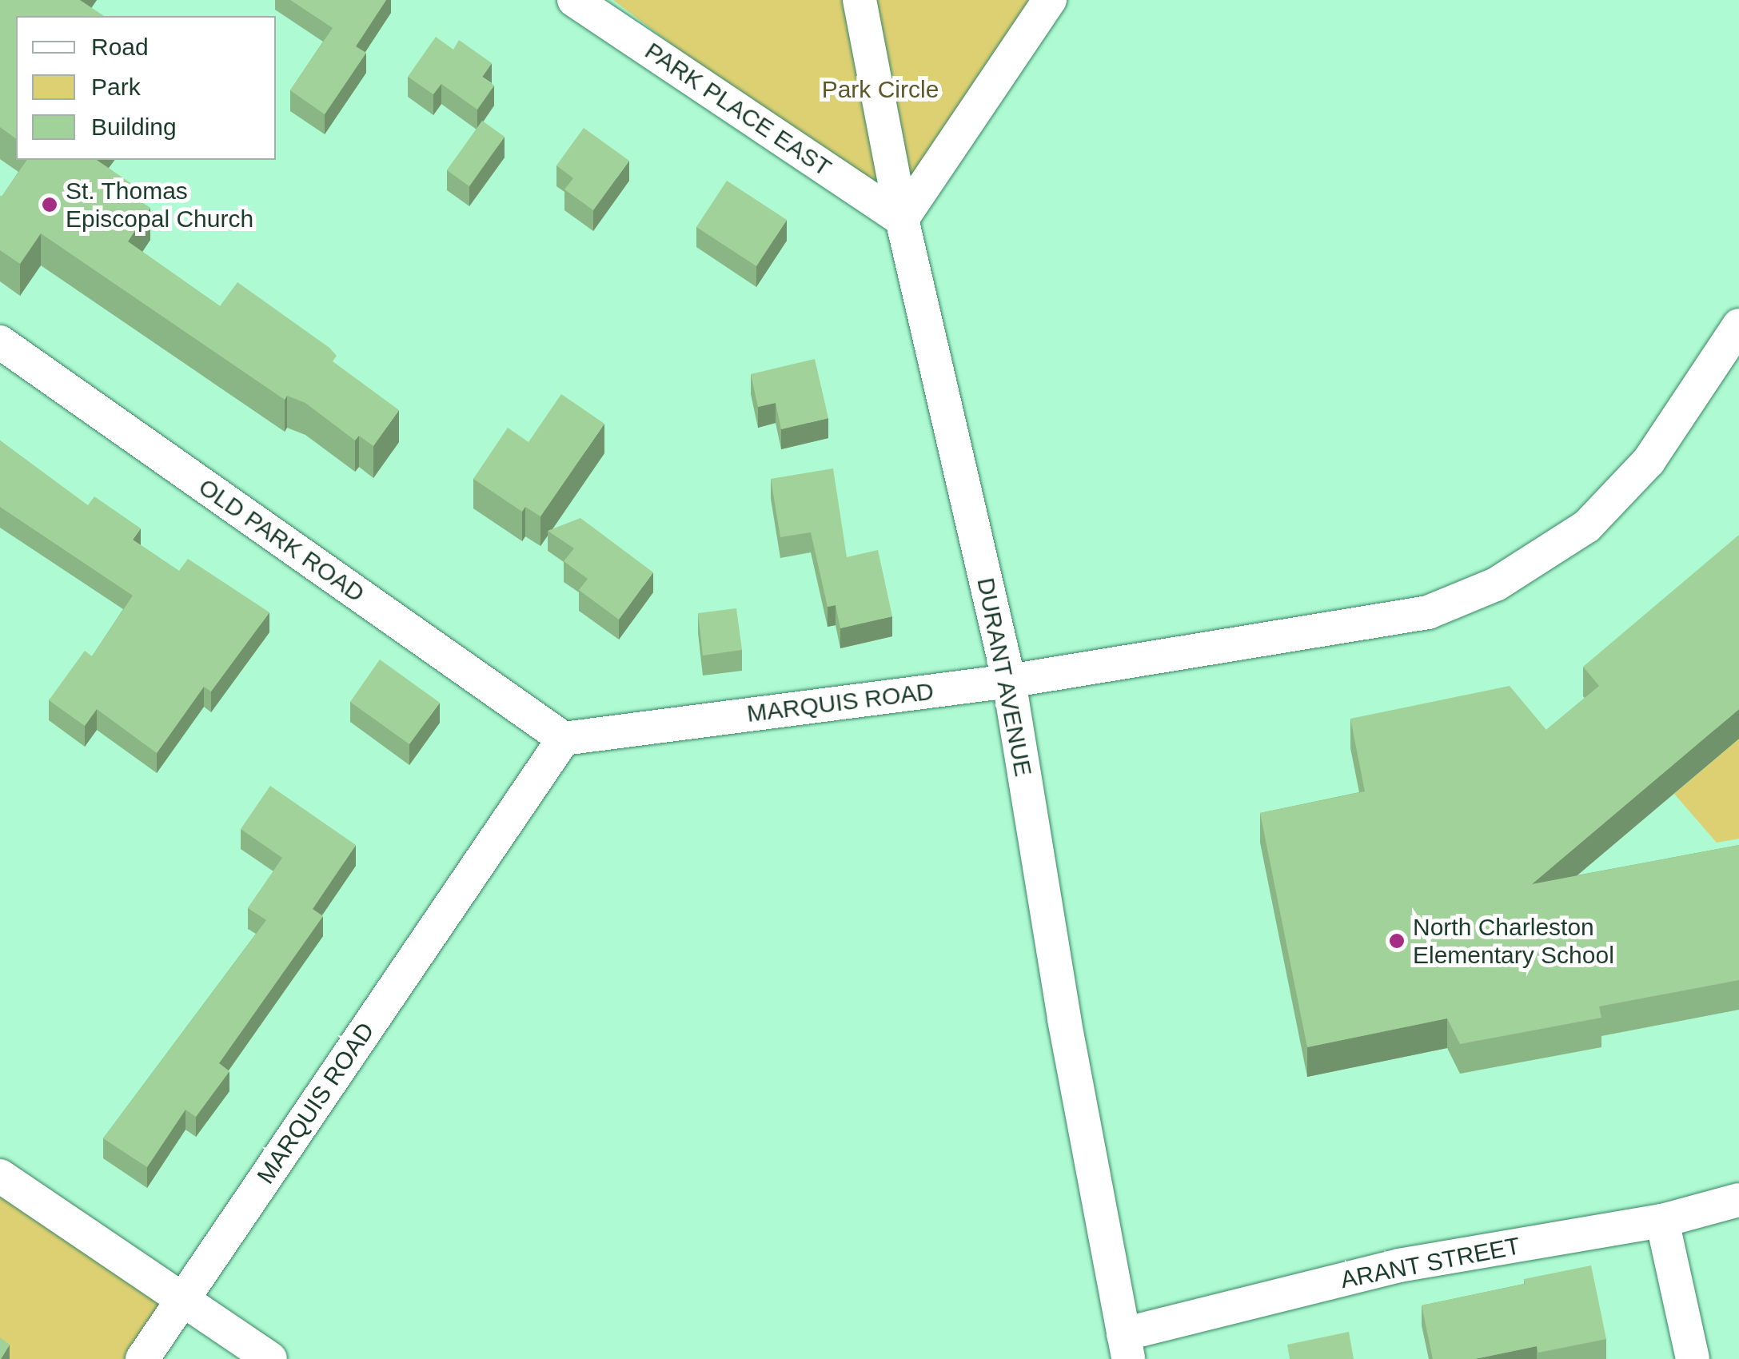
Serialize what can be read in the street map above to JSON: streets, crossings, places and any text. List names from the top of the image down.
{
  "streets": {
    "street": [
      "PARK PLACE EAST",
      "OLD PARK ROAD",
      "DURANT AVENUE",
      "MARQUIS ROAD",
      "ARANT STREET"
    ]
  },
  "crossings": [
    ["PARK PLACE EAST", "DURANT AVENUE"],
    ["OLD PARK ROAD", "MARQUIS ROAD"],
    ["DURANT AVENUE", "MARQUIS ROAD"],
    ["DURANT AVENUE", "ARANT STREET"]
  ],
  "parks": ["Park Circle"],
  "places": ["St. Thomas Episcopal Church", "North Charleston Elementary School"],
  "legend": ["Road", "Park", "Building"]
}
